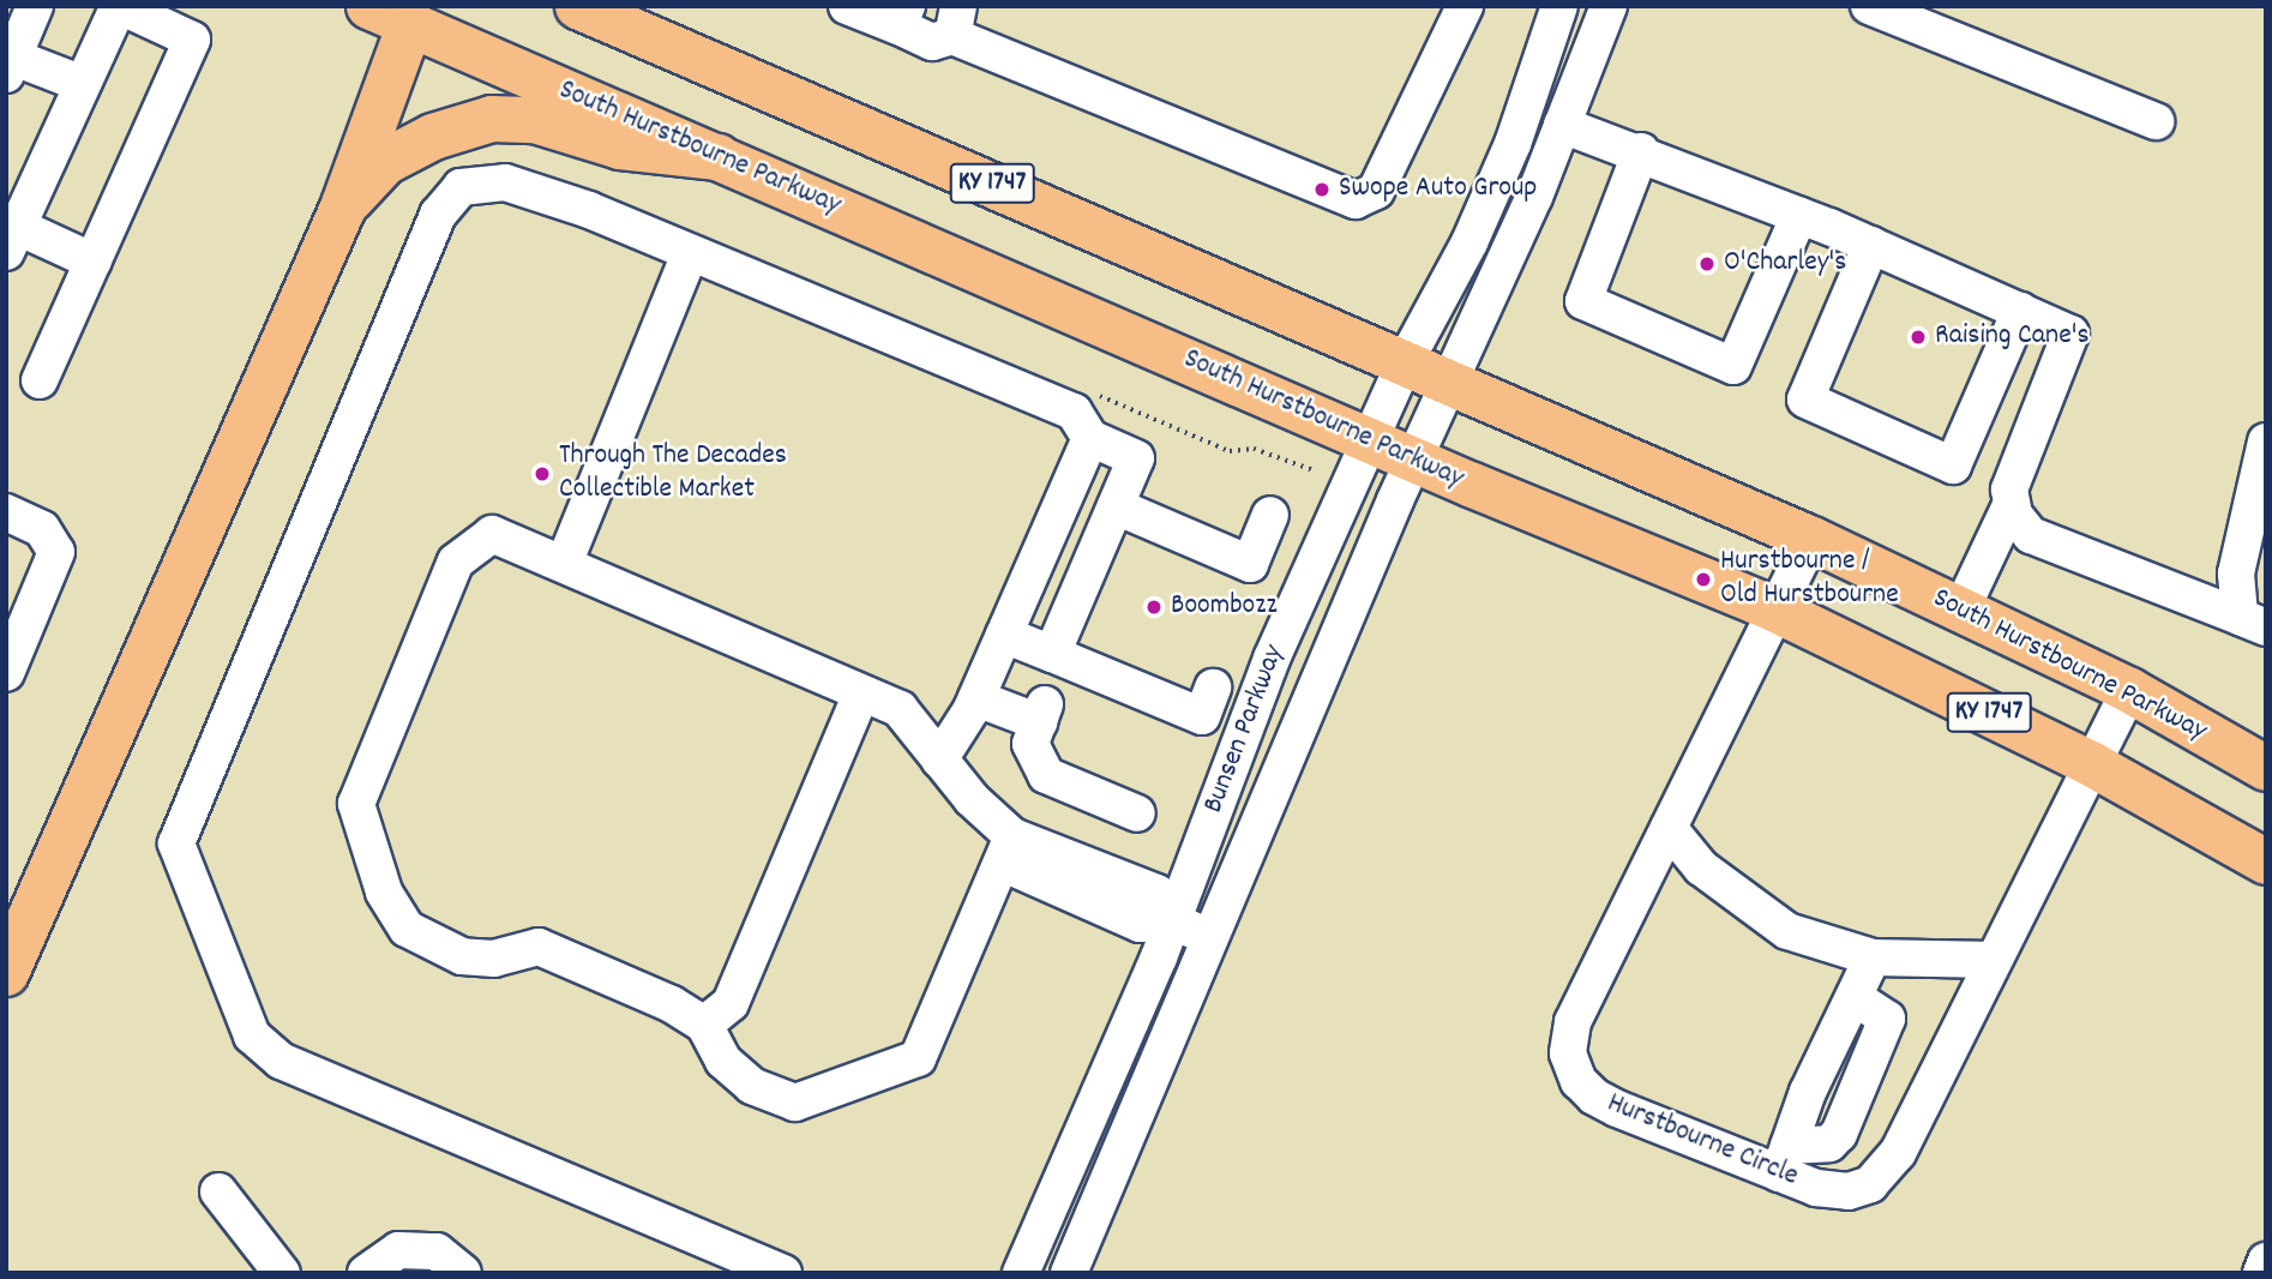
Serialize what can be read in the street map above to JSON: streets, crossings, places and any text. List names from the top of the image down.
{
  "streets": {
    "main road": ["South Hurstbourne Parkway", "KY 1747"],
    "street": ["Bunsen Parkway", "Hurstbourne Circle"]
  },
  "crossings": [
    ["South Hurstbourne Parkway", "Bunsen Parkway"],
    ["South Hurstbourne Parkway", "Hurstbourne Circle"]
  ],
  "places": [
    "Swope Auto Group",
    "O'Charley's",
    "Raising Cane's",
    "Through The Decades Collectible Market",
    "Hurstbourne / Old Hurstbourne",
    "Boombozz"
  ]
}
